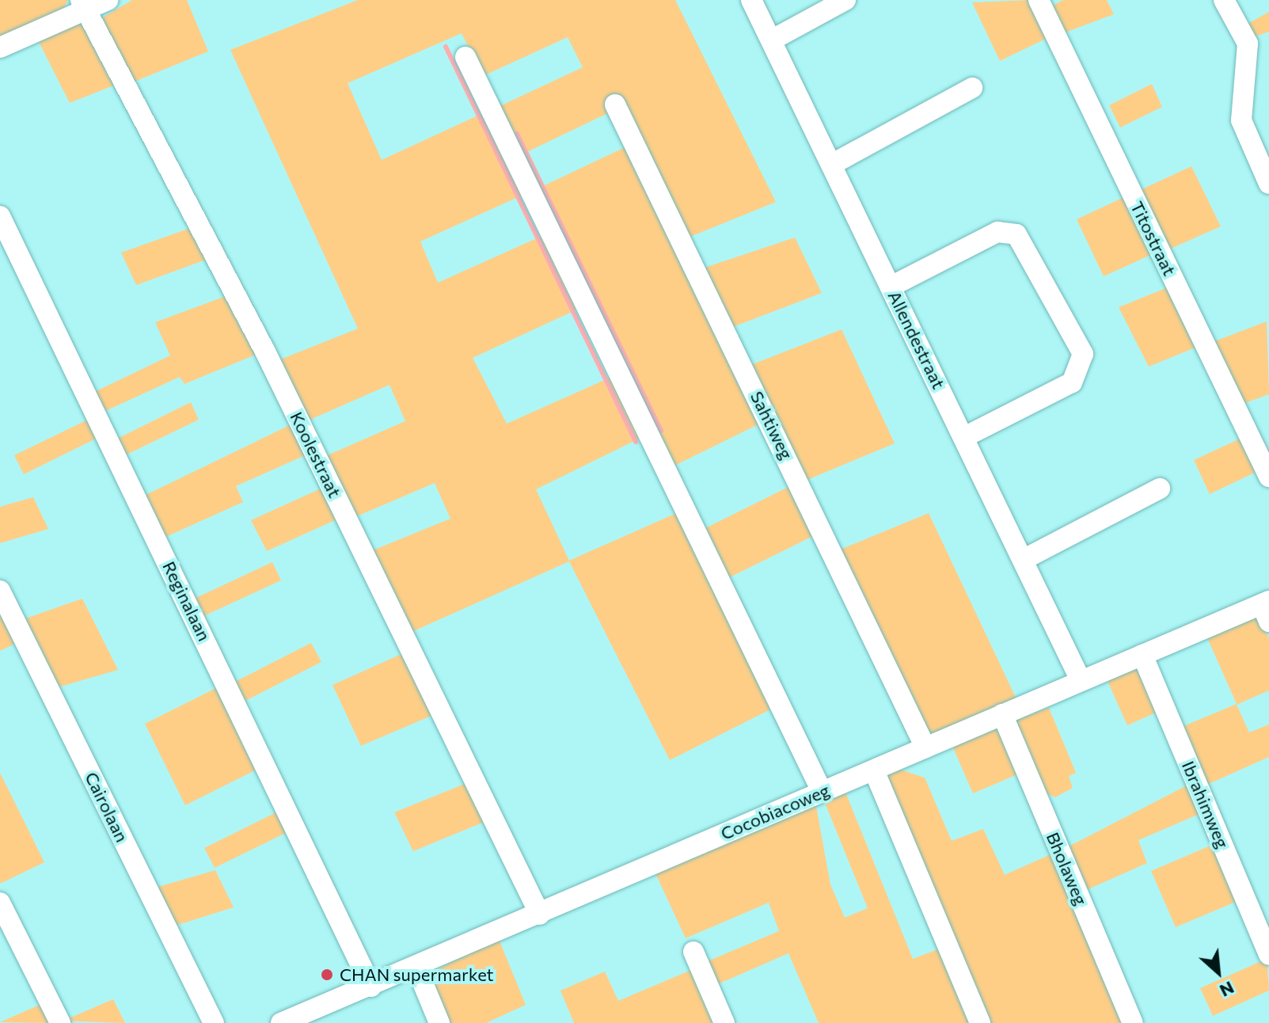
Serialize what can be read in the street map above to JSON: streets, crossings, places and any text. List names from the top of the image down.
{
  "streets": {
    "street": [
      "Titostraat",
      "Allendestraat",
      "Sahtiweg",
      "Koolestraat",
      "Reginalaan",
      "Ibrahimweg",
      "Cairolaan",
      "Cocobiacoweg",
      "Bholaweg"
    ]
  },
  "crossings": [
    ["Allendestraat", "Cocobiacoweg"],
    ["Sahtiweg", "Cocobiacoweg"],
    ["Koolestraat", "Cocobiacoweg"],
    ["Reginalaan", "Cocobiacoweg"],
    ["Ibrahimweg", "Cocobiacoweg"],
    ["Cocobiacoweg", "Bholaweg"]
  ],
  "places": ["CHAN supermarket"],
  "north": "bottom right"
}
